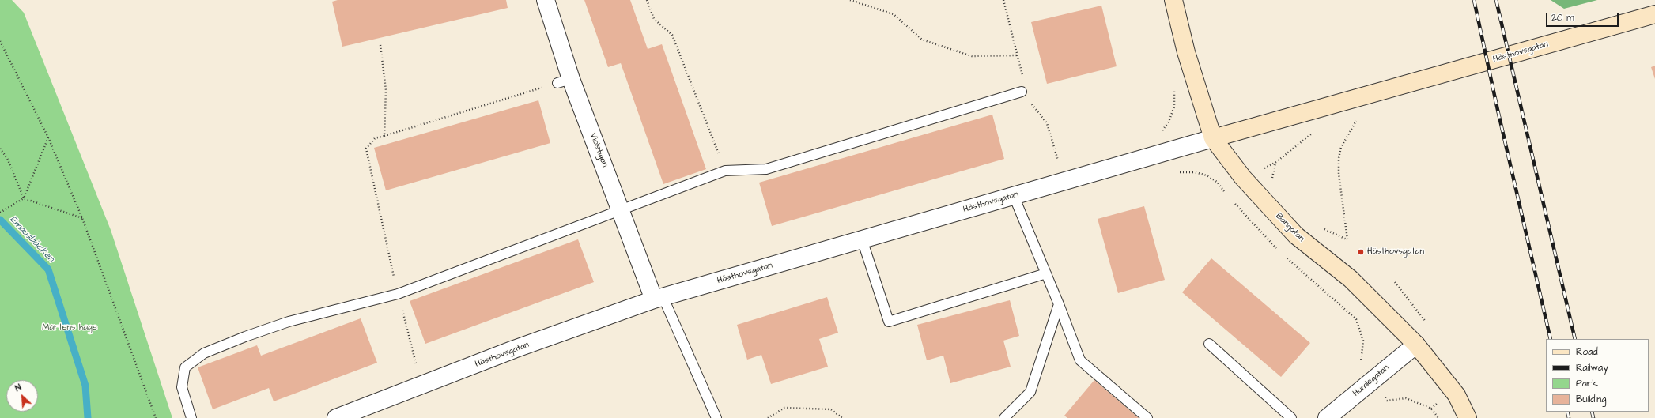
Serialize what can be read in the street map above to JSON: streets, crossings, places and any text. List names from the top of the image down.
{
  "streets": {
    "street": [
      "Hästhovsgatan",
      "Violstigen",
      "Bangatan",
      "Humlegatan"
    ]
  },
  "crossings": [
    ["Hästhovsgatan", "Violstigen"],
    ["Hästhovsgatan", "Bangatan"],
    ["Bangatan", "Humlegatan"]
  ],
  "water": ["Emausbäcken"],
  "parks": ["Mårtens hage"],
  "places": ["Hästhovsgatan"],
  "legend": [
    "Road",
    "Railway",
    "Park",
    "Building"
  ],
  "scale_bar": "20 m",
  "north": "top left"
}
